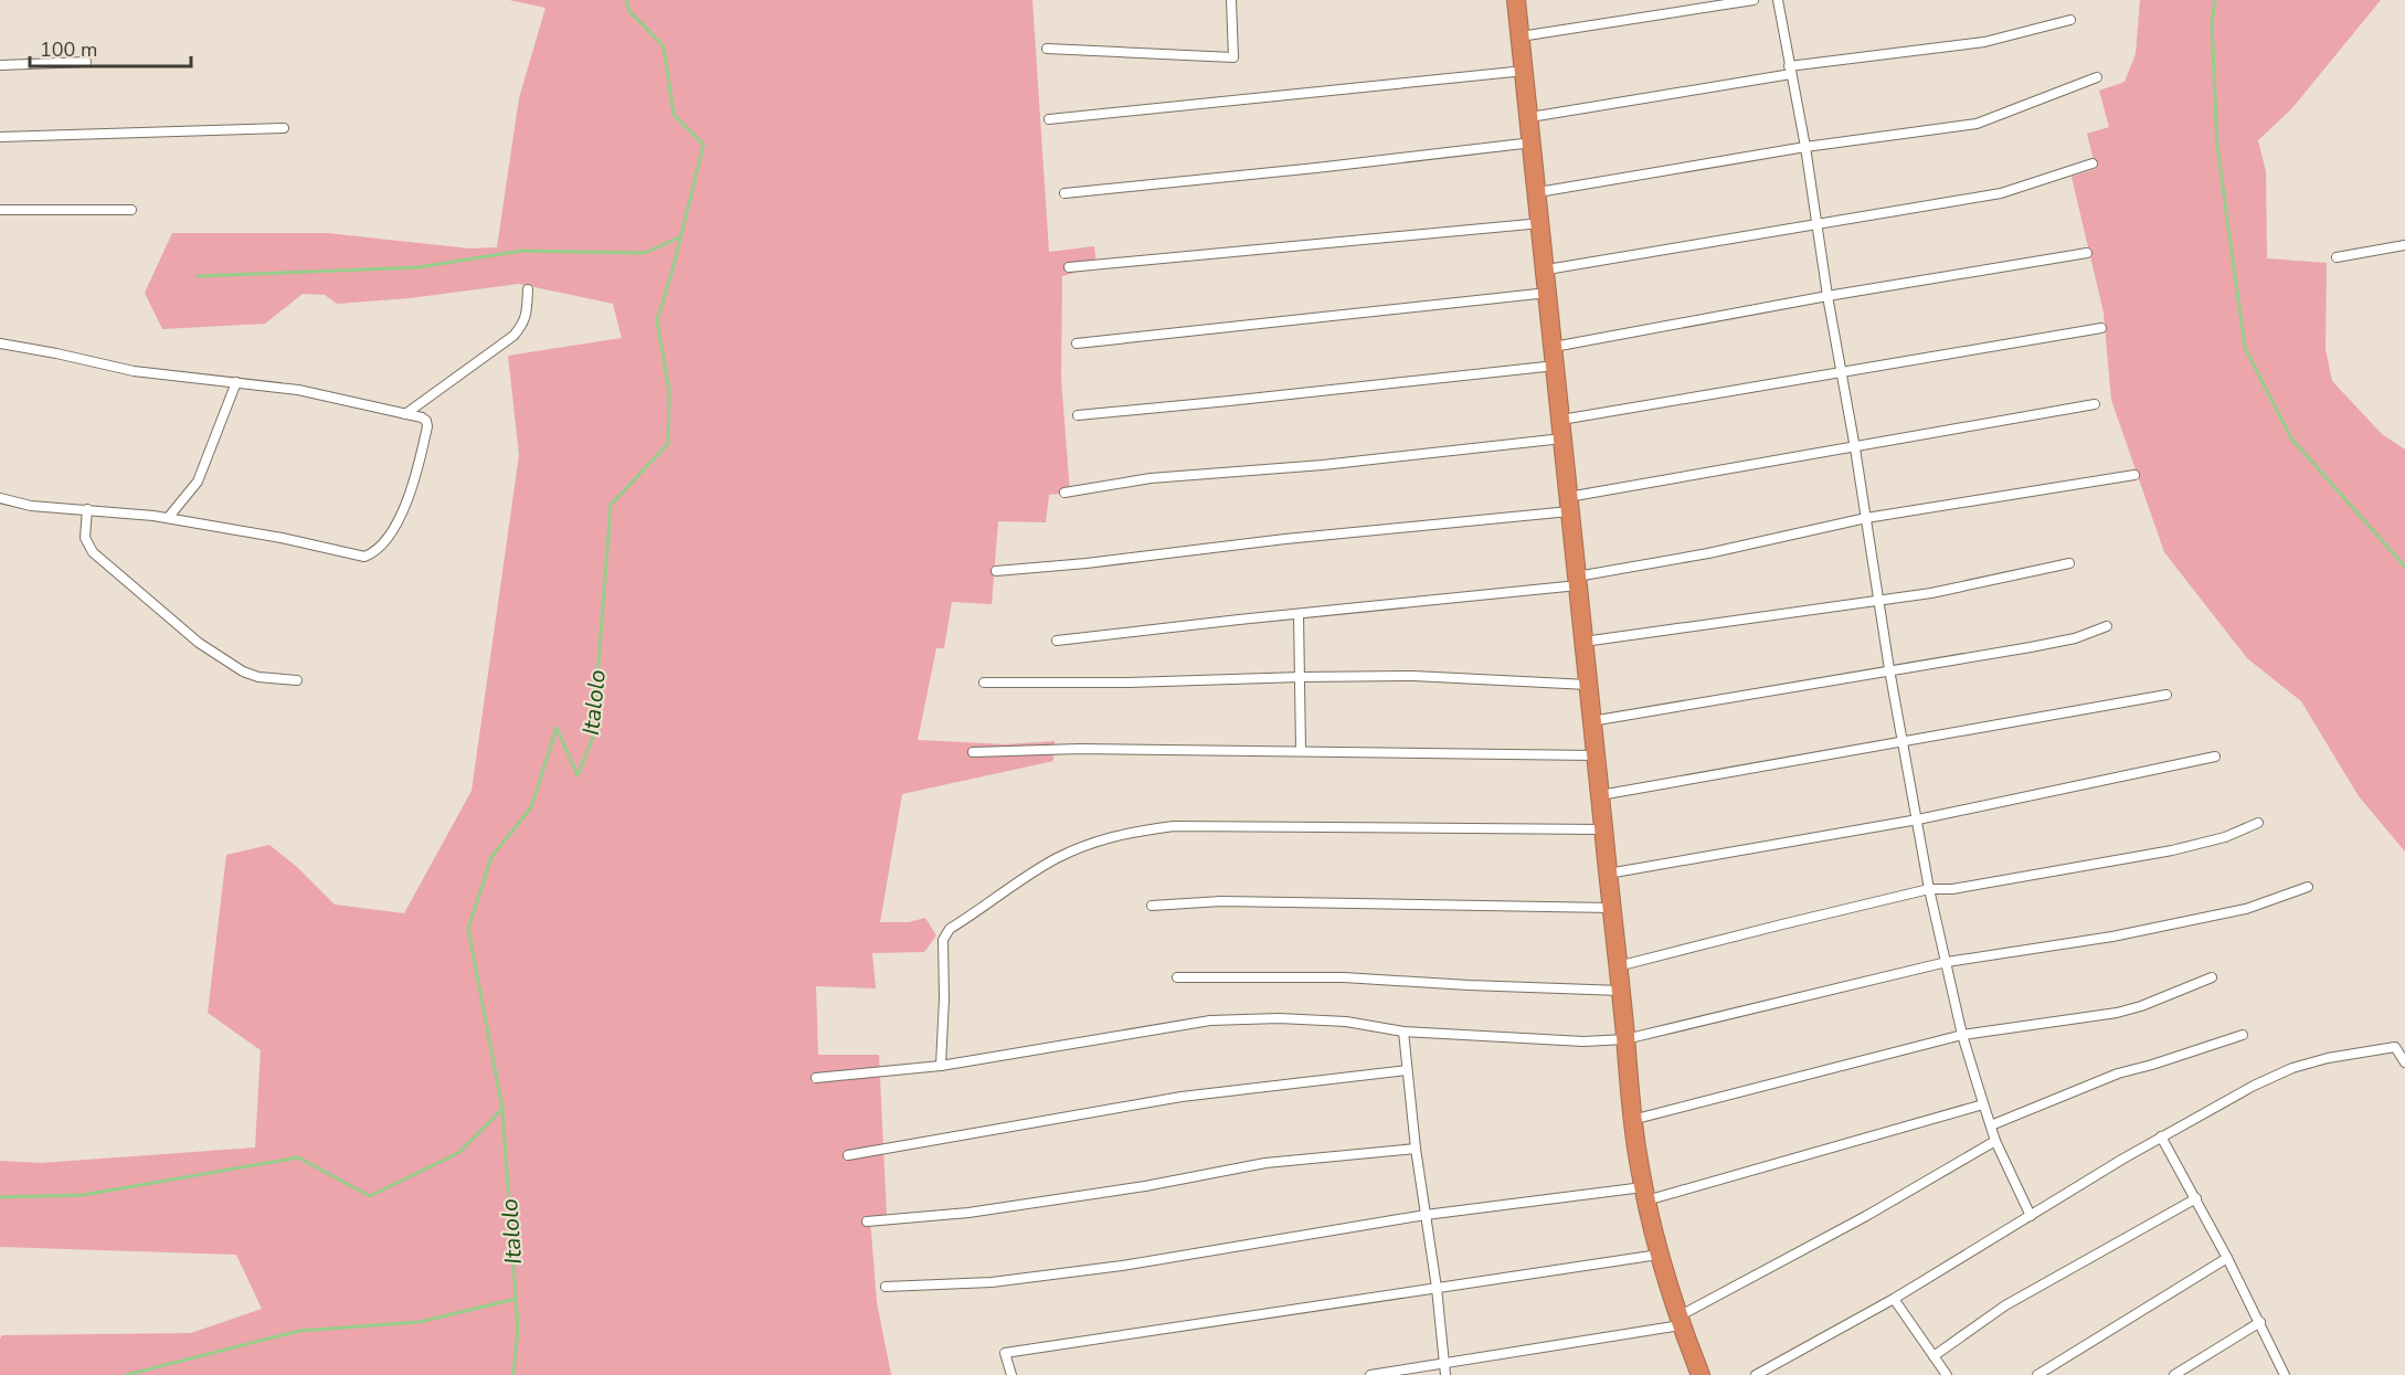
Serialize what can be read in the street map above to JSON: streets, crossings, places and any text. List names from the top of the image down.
{
  "water": ["Italolo"],
  "scale_bar": "100 m"
}
